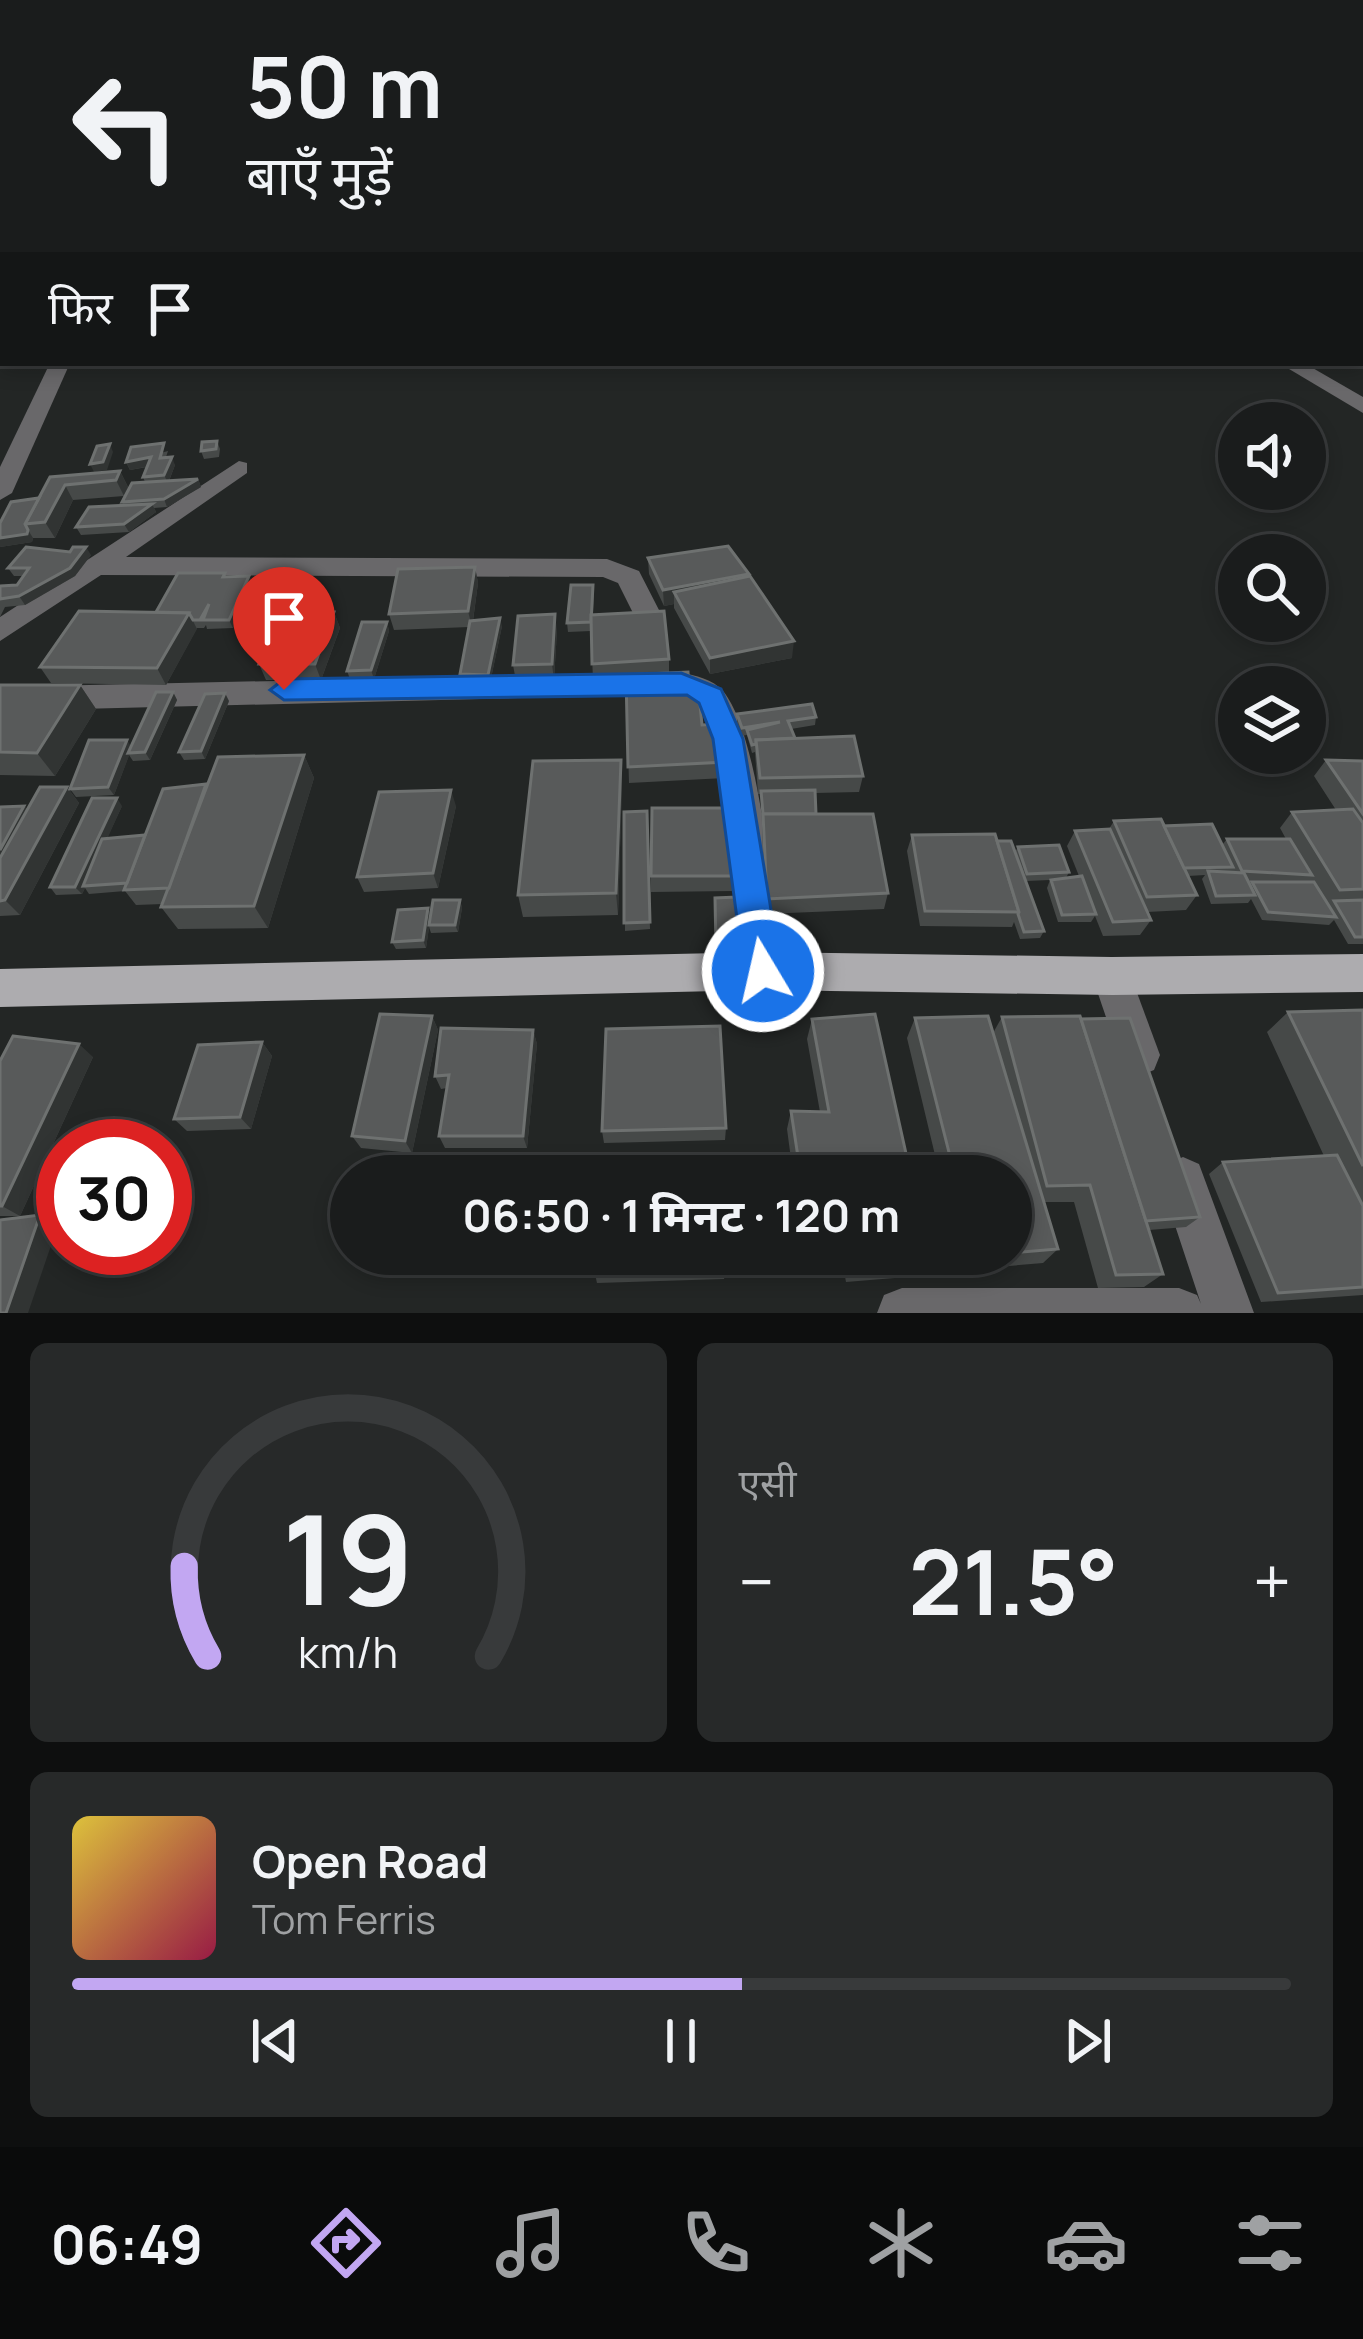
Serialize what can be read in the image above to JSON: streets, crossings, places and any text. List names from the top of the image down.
{
  "page": {
    "turn": ["50 m", "बाएँ मुड़ें"],
    "then": "फिर",
    "limit": "30",
    "trip": "06:50 · 1 मिनट · 120 m",
    "tile": "एसी",
    "heat": ["−", "21.5°", "+"],
    "song": ["Open Road", "Tom Ferris"],
    "tabs": "06:49",
    "gauge": ["19", "km/h"]
  }
}
